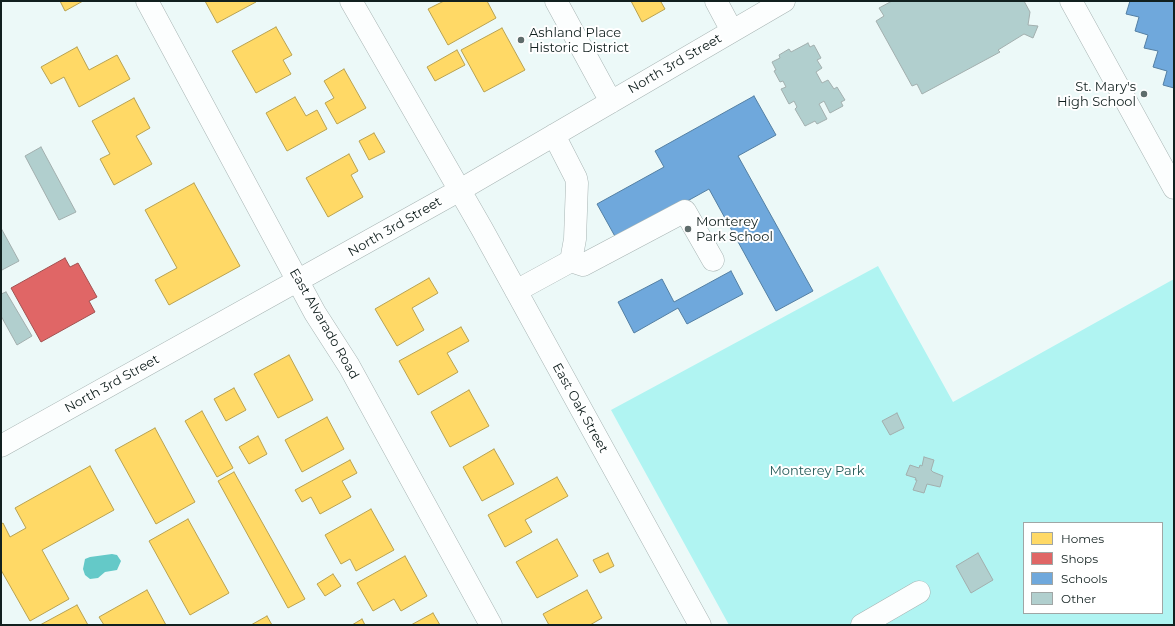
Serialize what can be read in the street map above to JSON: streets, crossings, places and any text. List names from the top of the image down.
{
  "streets": {
    "street": ["North 3rd Street", "East Alvarado Road", "East Oak Street"]
  },
  "crossings": [
    ["North 3rd Street", "East Alvarado Road"],
    ["North 3rd Street", "East Oak Street"]
  ],
  "parks": ["Monterey Park"],
  "places": ["Ashland Place Historic District", "St. Mary's High School", "Monterey Park School"],
  "legend": [
    "Homes",
    "Shops",
    "Schools",
    "Other"
  ]
}
